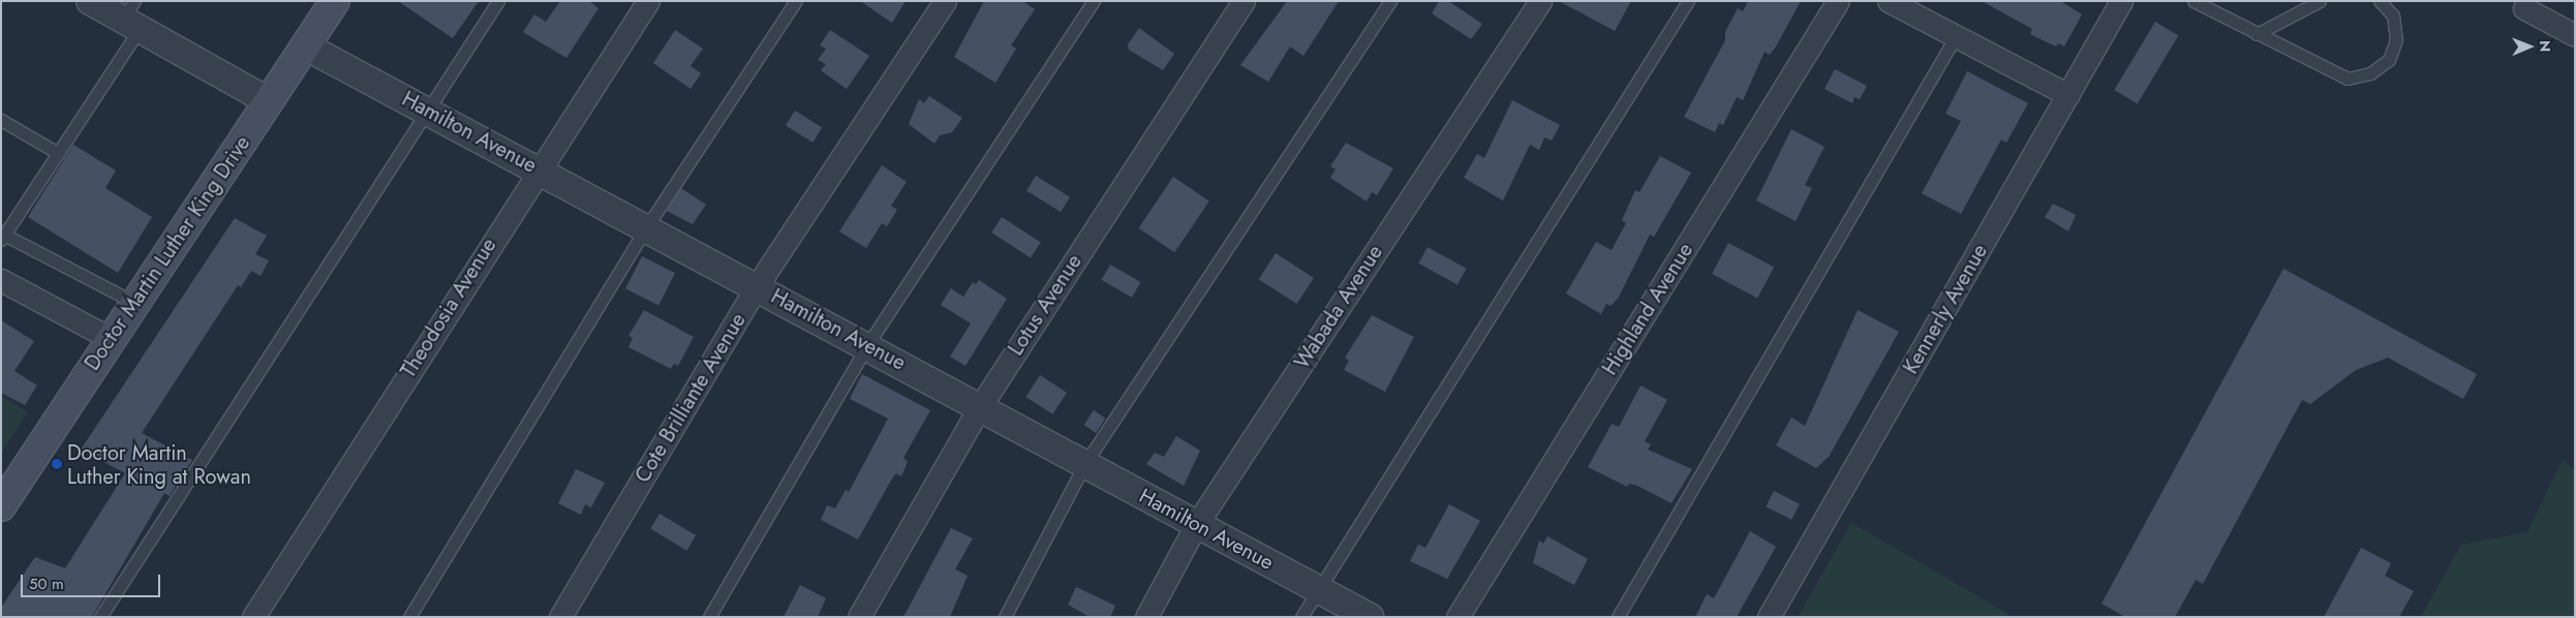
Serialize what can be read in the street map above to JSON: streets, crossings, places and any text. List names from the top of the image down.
{
  "streets": {
    "main road": ["Doctor Martin Luther King Drive"],
    "street": [
      "Hamilton Avenue",
      "Lotus Avenue",
      "Wabada Avenue",
      "Theodosia Avenue",
      "Highland Avenue",
      "Kennerly Avenue",
      "Cote Brilliante Avenue"
    ]
  },
  "crossings": [
    ["Hamilton Avenue", "Doctor Martin Luther King Drive"],
    ["Hamilton Avenue", "Lotus Avenue"],
    ["Hamilton Avenue", "Wabada Avenue"],
    ["Hamilton Avenue", "Theodosia Avenue"],
    ["Hamilton Avenue", "Cote Brilliante Avenue"]
  ],
  "places": ["Doctor Martin Luther King at Rowan"],
  "scale_bar": "50 m",
  "north": "right"
}
